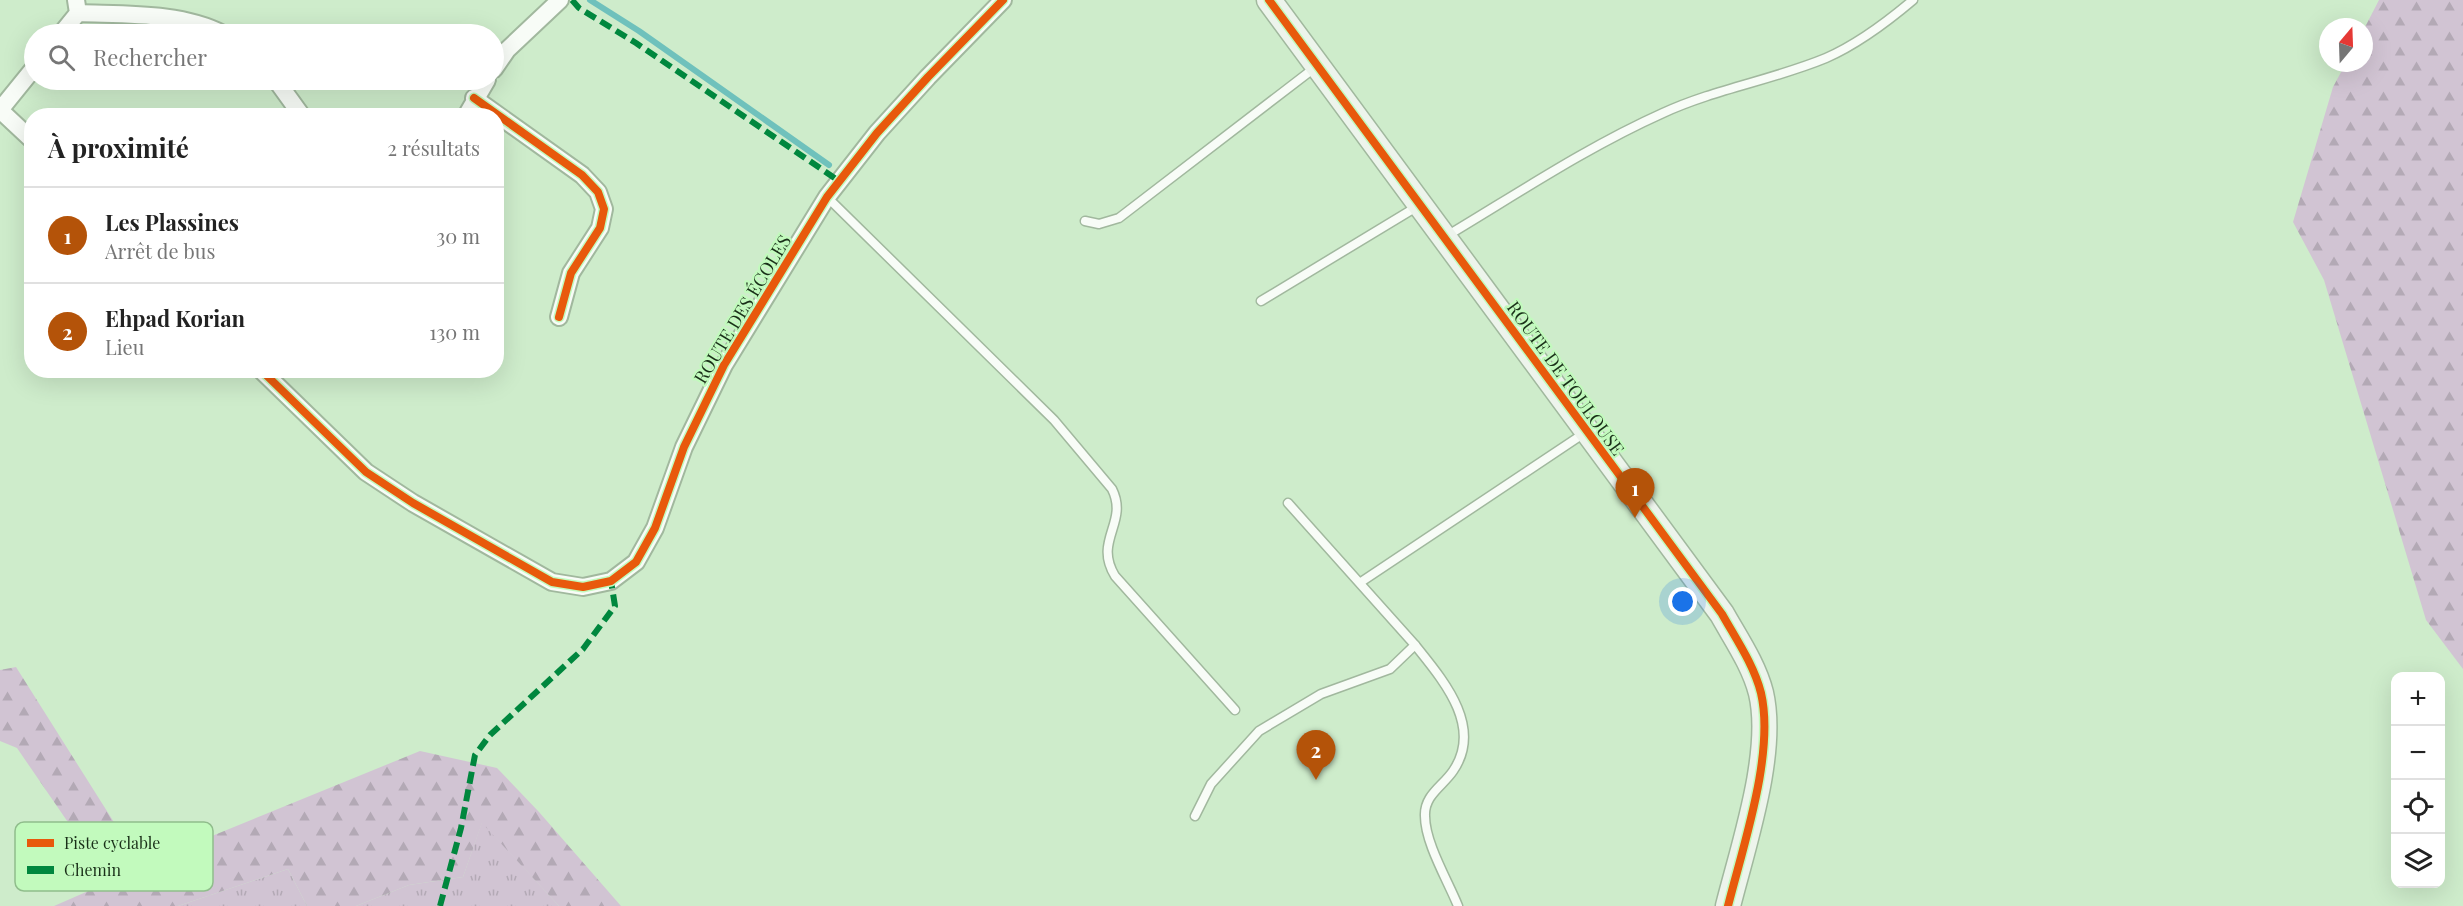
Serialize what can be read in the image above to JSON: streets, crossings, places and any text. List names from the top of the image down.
{
  "streets": {
    "street": ["ROUTE DES ÉCOLES", "ROUTE DE TOULOUSE"]
  },
  "legend": ["Piste cyclable", "Chemin"],
  "north": "top",
  "page": {
    "search": "Rechercher",
    "heading": ["À proximité", "2 résultats"],
    "list": [
      {
        "mark": "1",
        "name": "Les Plassines",
        "note": "Arrêt de bus",
        "value": "30 m"
      },
      {
        "mark": "2",
        "name": "Ehpad Korian",
        "note": "Lieu",
        "value": "130 m"
      }
    ],
    "pins": ["1", "2"],
    "map_buttons": ["+", "−"]
  }
}
